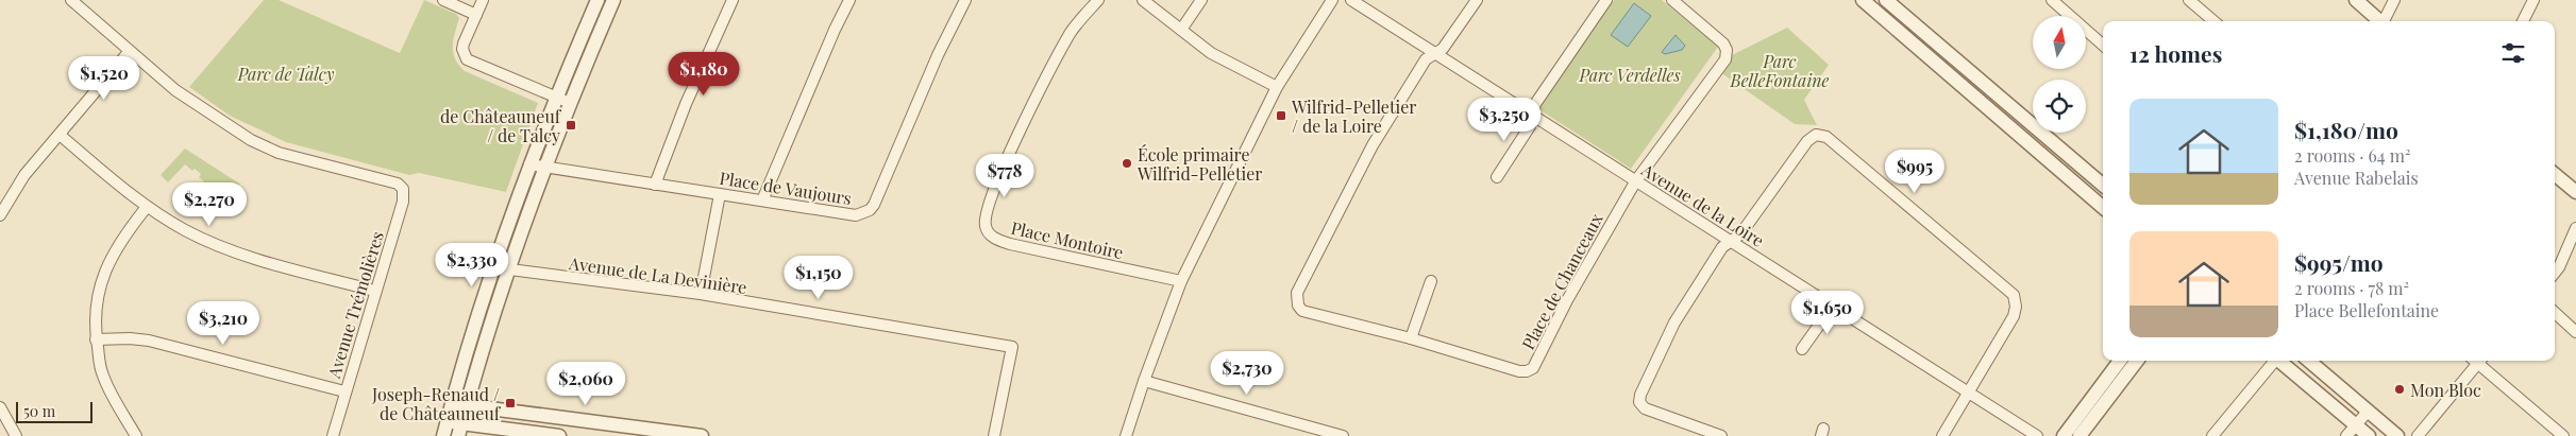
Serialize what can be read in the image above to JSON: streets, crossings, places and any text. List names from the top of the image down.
{
  "streets": {
    "street": [
      "Place de Vaujours",
      "Avenue de la Loire",
      "Place Montoire",
      "Avenue de La Devinière",
      "Place de Chanceaux",
      "Avenue Trémolières"
    ]
  },
  "crossings": [
    ["Avenue de la Loire", "Place de Chanceaux"]
  ],
  "parks": ["Parc BelleFontaine", "Parc de Talcy", "Parc Verdelles"],
  "places": {
    "transit": ["Wilfrid-Pelletier / de la Loire", "de Châteauneuf / de Talcy", "Joseph-Renaud / de Châteauneuf"],
    "other": ["École primaire Wilfrid-Pelletier", "Mon Bloc"]
  },
  "scale_bar": "50 m",
  "north": "top",
  "page": {
    "heading": "12 homes",
    "price": [
      "$1,180",
      "$1,520",
      "$3,250",
      "$995",
      "$778",
      "$2,270",
      "$2,330",
      "$1,150",
      "$1,650",
      "$3,210",
      "$2,730",
      "$2,060"
    ],
    "list": [
      {
        "name": "$1,180/mo",
        "note": "2 rooms · 64 m² · Avenue Rabelais"
      },
      {
        "name": "$995/mo",
        "note": "2 rooms · 78 m² · Place Bellefontaine"
      }
    ],
    "scale": "50 m"
  }
}
